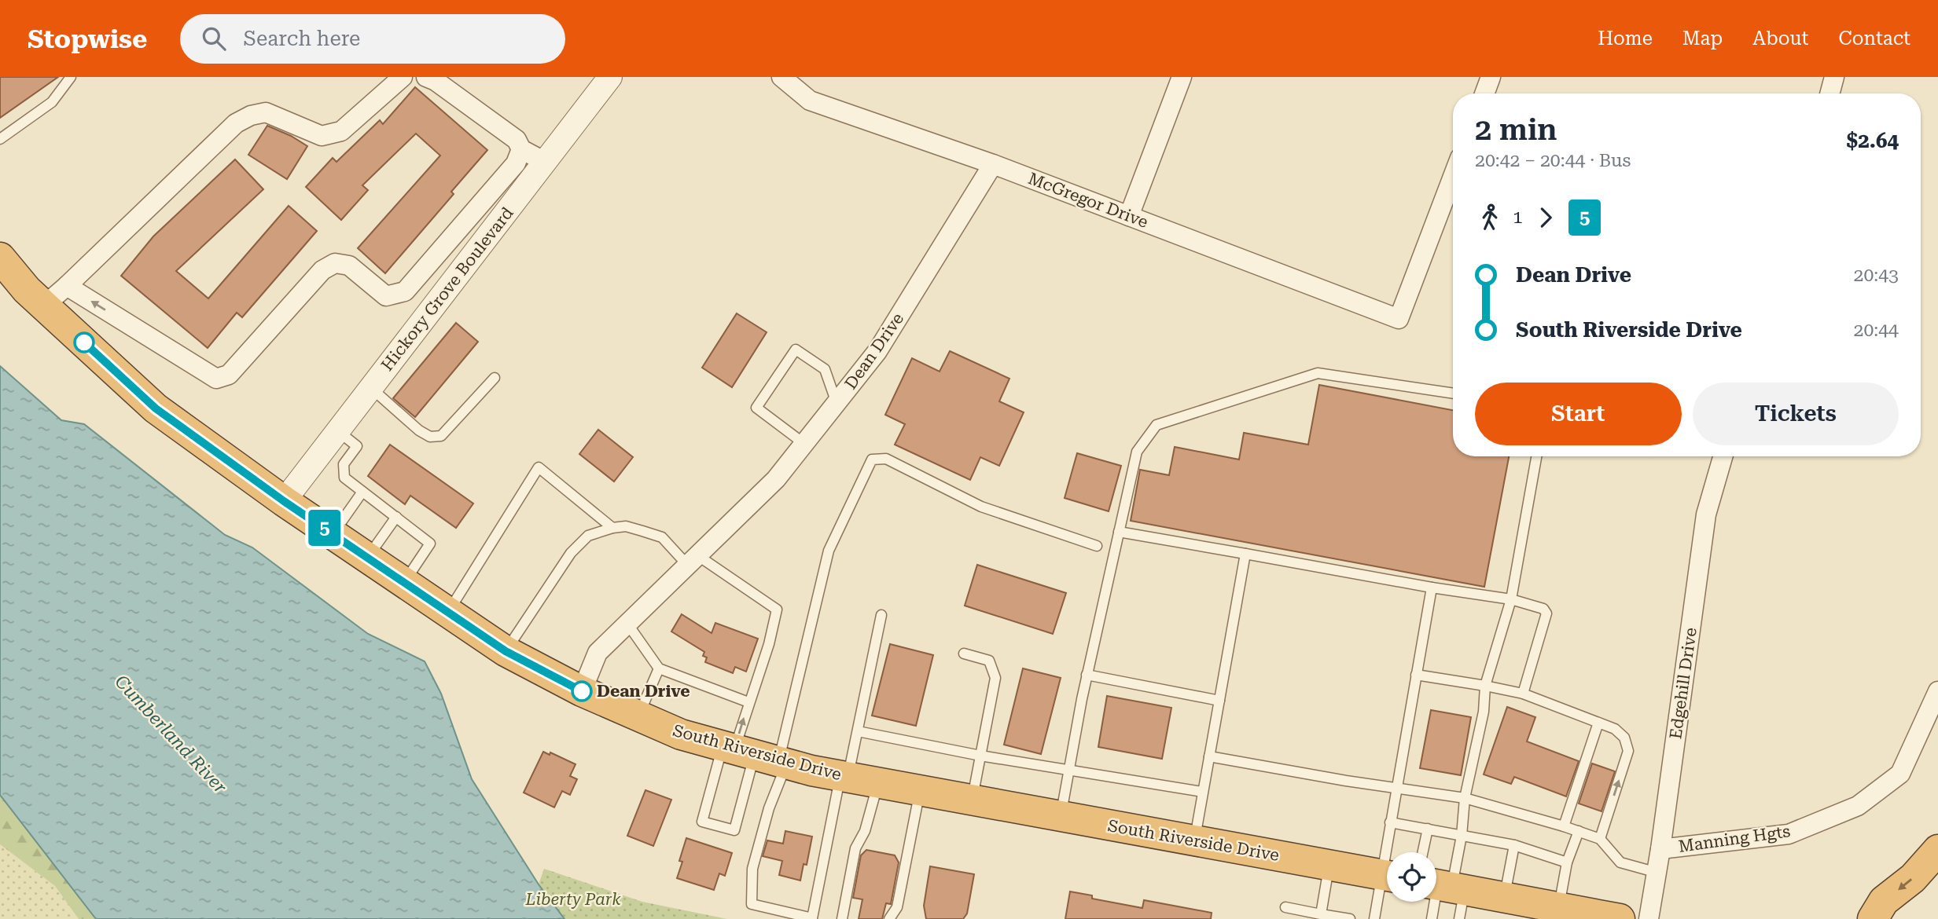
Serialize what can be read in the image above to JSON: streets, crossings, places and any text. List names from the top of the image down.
{
  "streets": {
    "highway": ["South Riverside Drive"],
    "street": [
      "McGregor Drive",
      "Hickory Grove Boulevard",
      "Dean Drive",
      "Edgehill Drive",
      "Manning Hgts"
    ]
  },
  "crossings": [
    ["McGregor Drive", "Dean Drive"],
    ["Hickory Grove Boulevard", "South Riverside Drive"],
    ["Dean Drive", "South Riverside Drive"],
    ["Edgehill Drive", "Manning Hgts"]
  ],
  "water": ["Cumberland River"],
  "parks": ["Liberty Park"],
  "places": ["Dean Drive"],
  "lines": ["bus line 5"],
  "page": {
    "header": "Stopwise",
    "search": "Search here",
    "nav": [
      "Home",
      "Map",
      "About",
      "Contact"
    ],
    "on_map": "5",
    "heading": ["2 min", "20:42 – 20:44 · Bus", "$2.64"],
    "legs": ["1", "5"],
    "list": [
      {
        "name": "Dean Drive",
        "value": "20:43"
      },
      {
        "name": "South Riverside Drive",
        "value": "20:44"
      }
    ],
    "buttons": ["Start", "Tickets"]
  }
}
